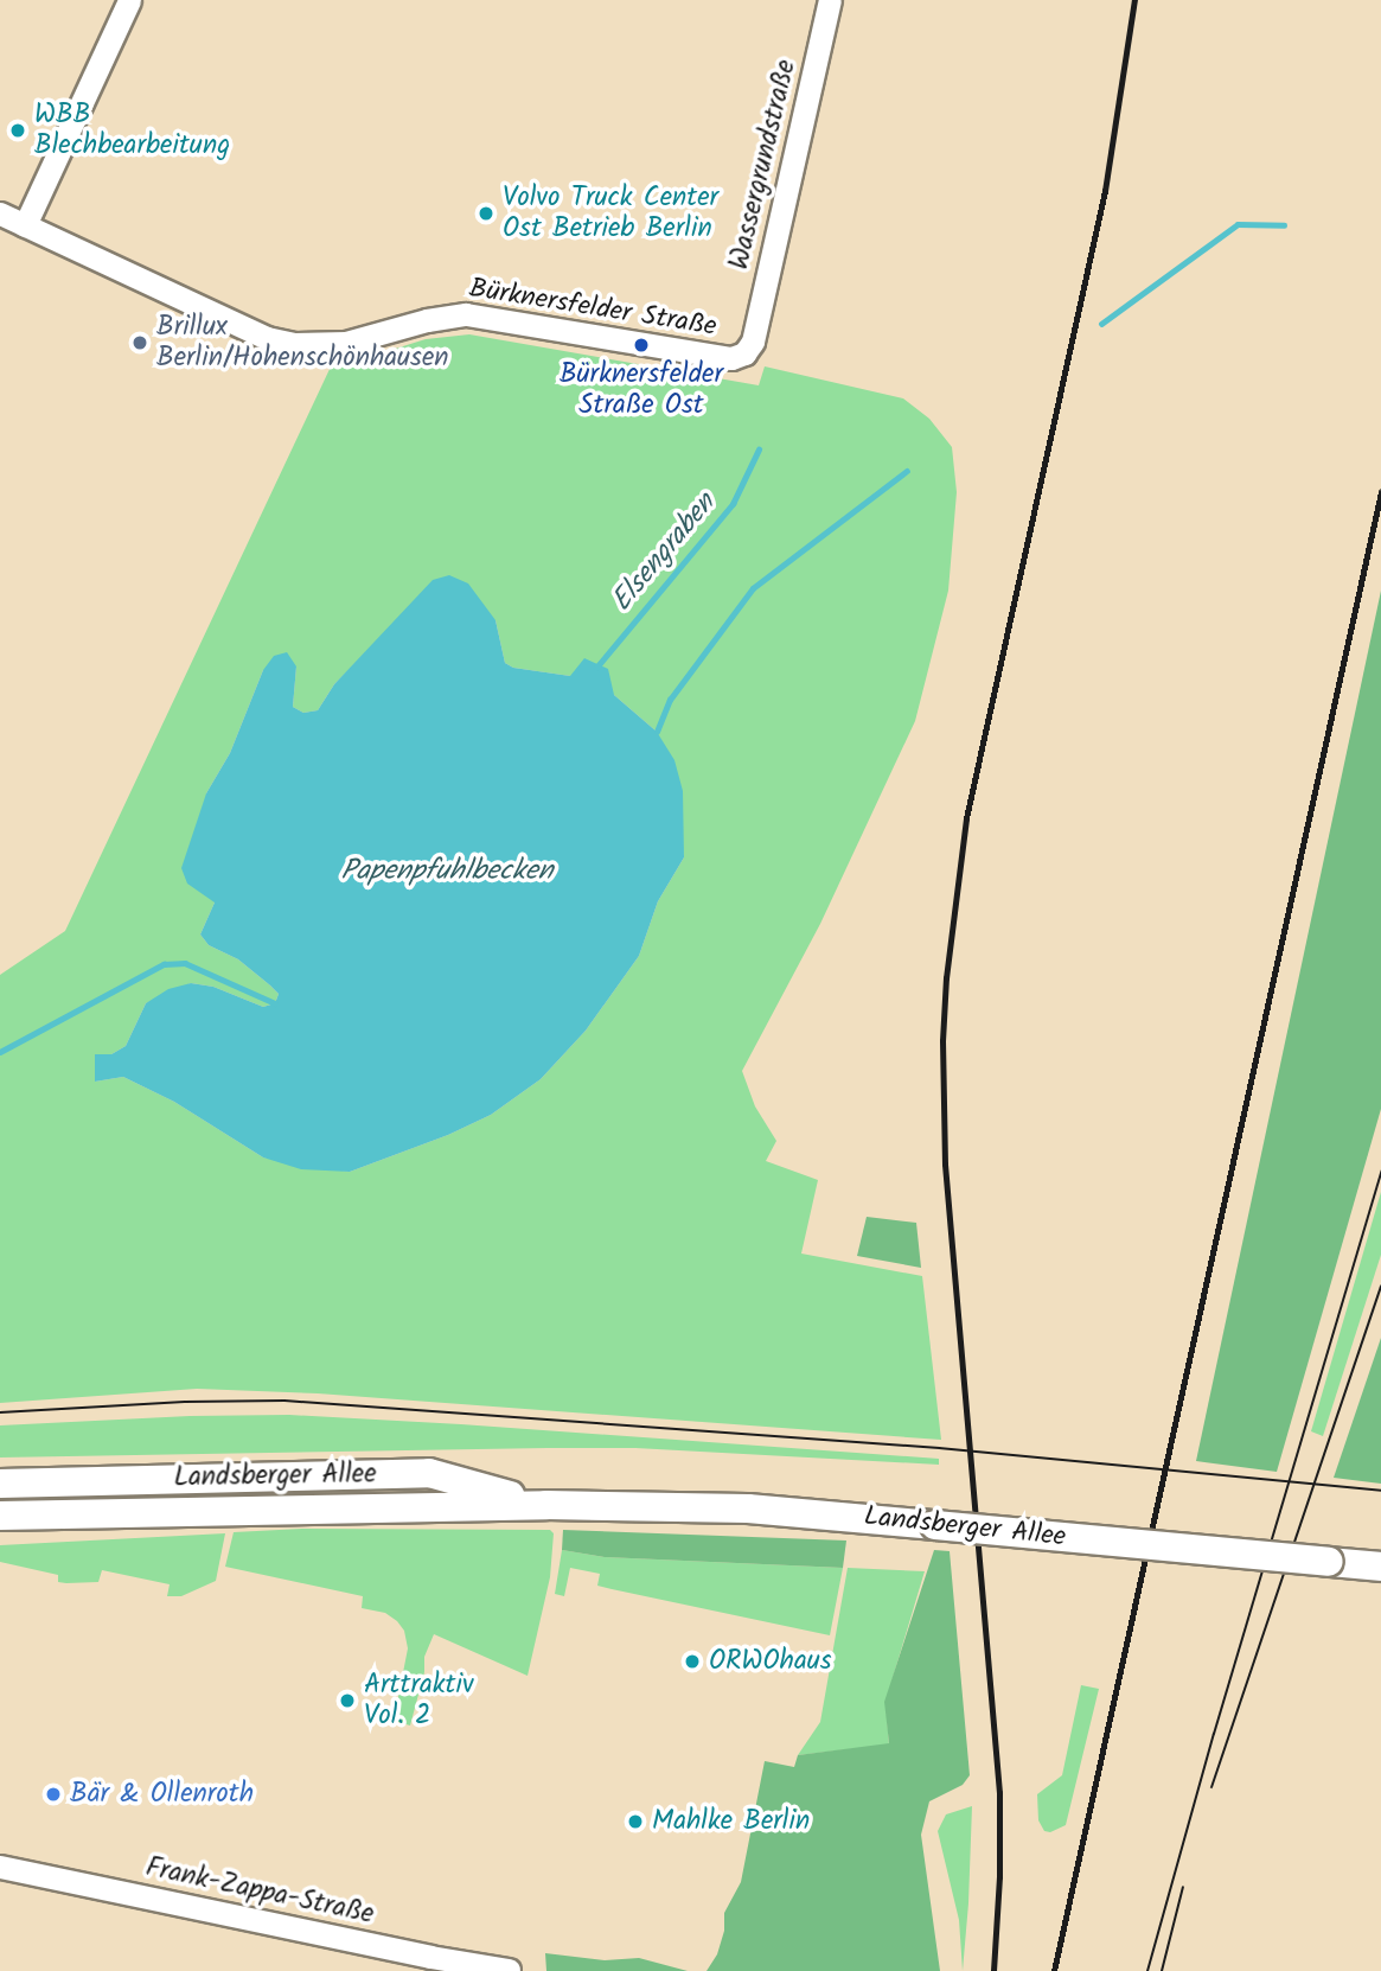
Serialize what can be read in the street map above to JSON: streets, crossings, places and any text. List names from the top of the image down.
{
  "streets": {
    "main road": ["Landsberger Allee"],
    "street": ["Wassergrundstraße", "Bürknersfelder Straße", "Frank-Zappa-Straße"]
  },
  "crossings": [
    ["Wassergrundstraße", "Bürknersfelder Straße"]
  ],
  "water": ["Elsengraben", "Papenpfuhlbecken"],
  "places": [
    "WBB Blechbearbeitung",
    "Volvo Truck Center Ost Betrieb Berlin",
    "Brillux Berlin/Hohenschönhausen",
    "Bürknersfelder Straße Ost",
    "ORWOhaus",
    "Arttraktiv Vol. 2",
    "Bär & Ollenroth",
    "Mahlke Berlin"
  ]
}
